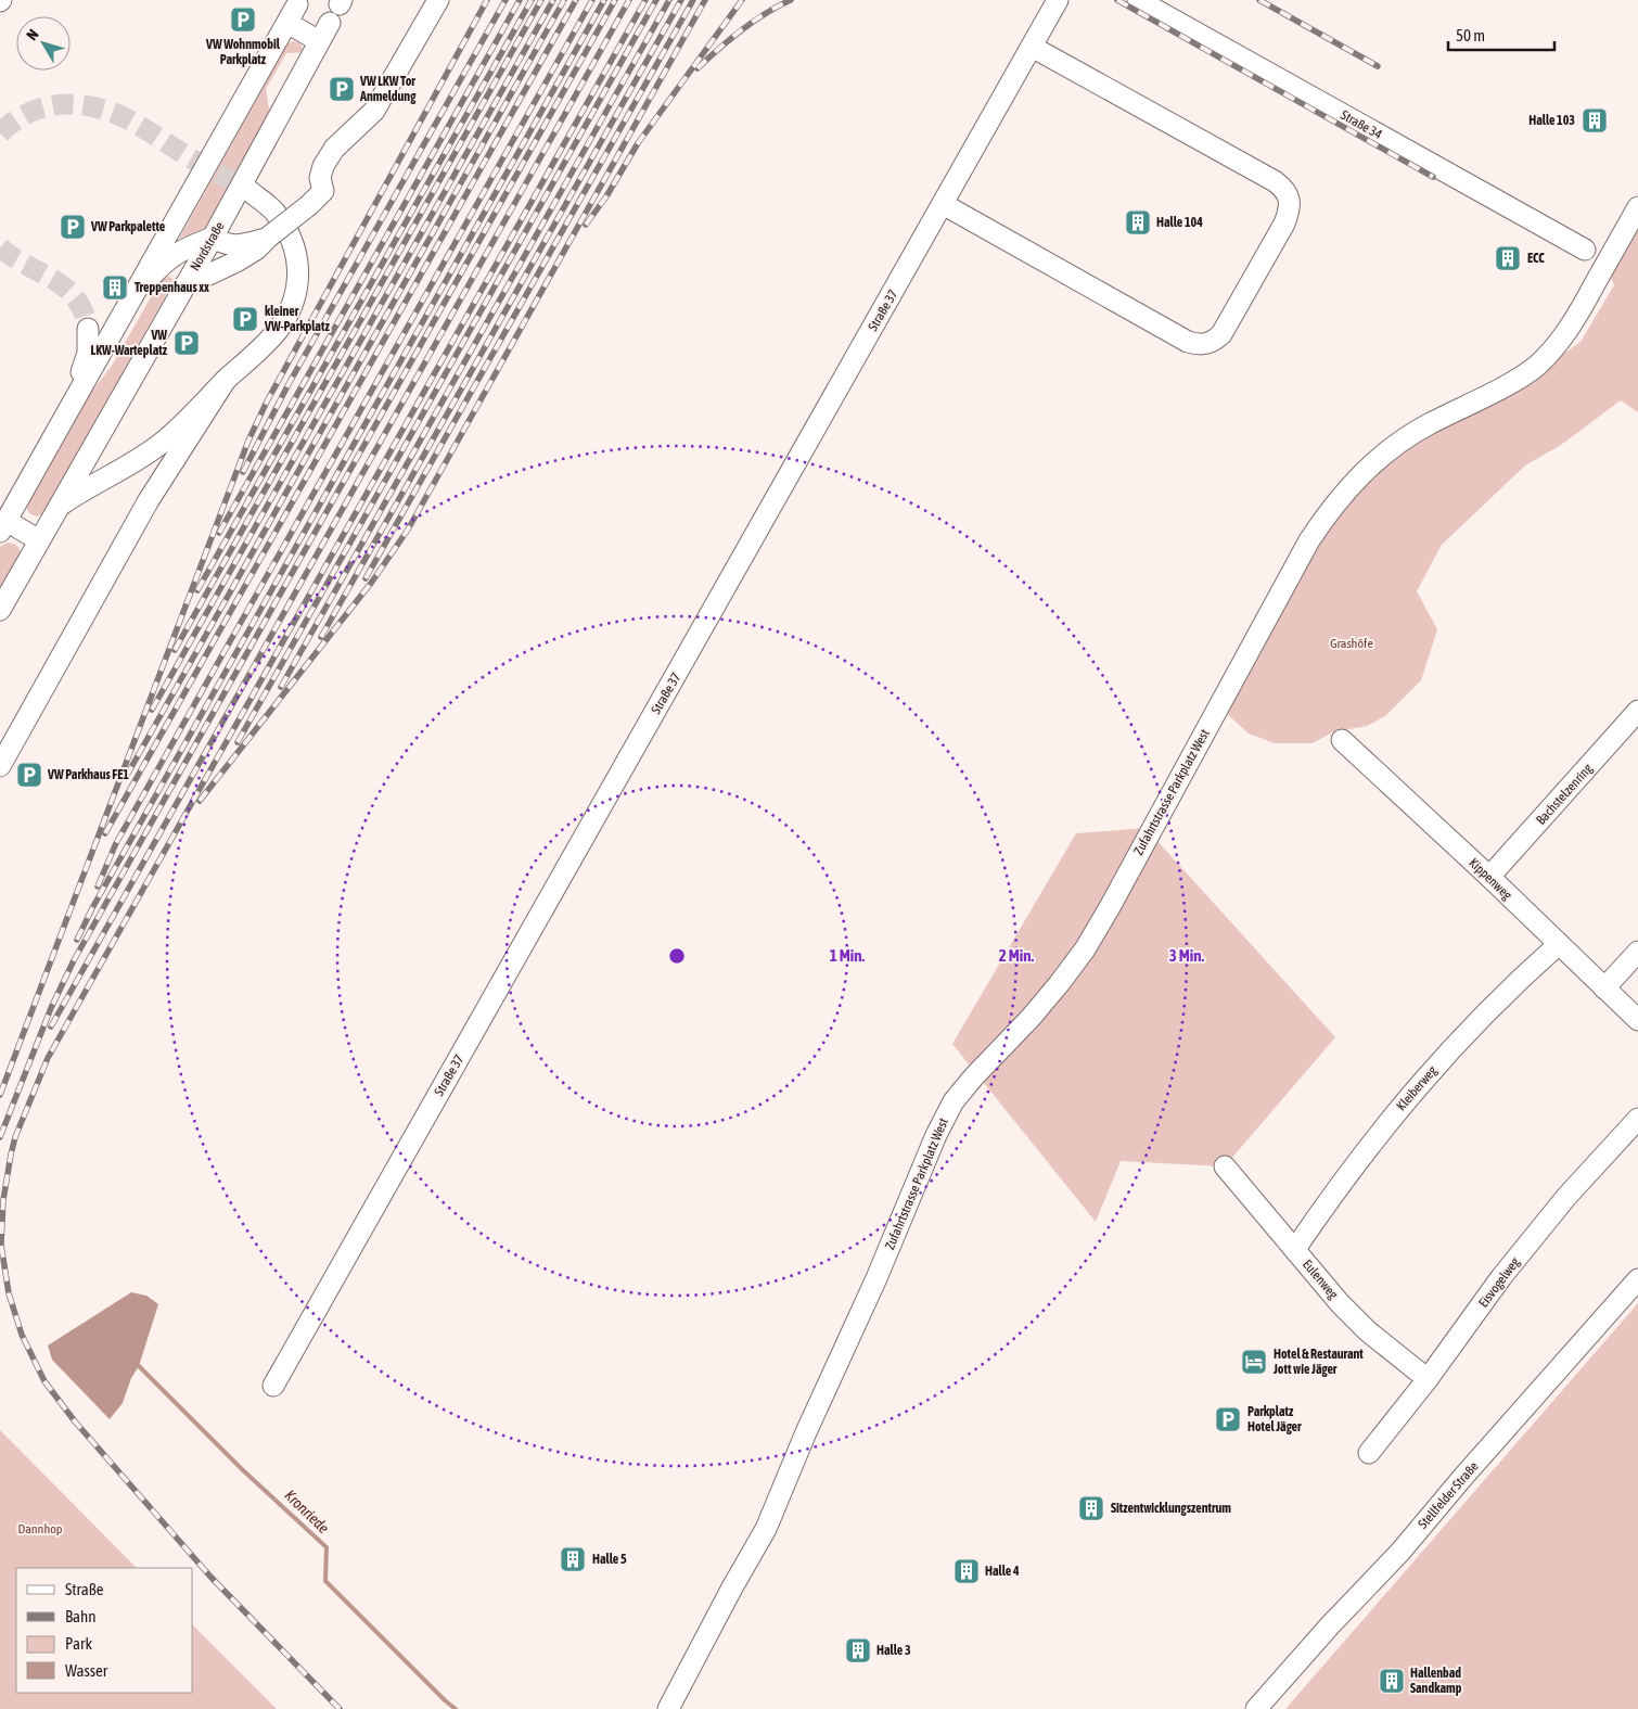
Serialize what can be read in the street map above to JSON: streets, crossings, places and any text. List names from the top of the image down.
{
  "streets": {
    "street": [
      "Straße 34",
      "Nordstraße",
      "Straße 37",
      "Zufahrtstrasse Parkplatz West",
      "Bachstelzenring",
      "Kippenweg",
      "Kleiberweg",
      "Eulenweg",
      "Eisvogelweg",
      "Stellfelder Straße"
    ]
  },
  "crossings": [
    ["Bachstelzenring", "Kippenweg"],
    ["Kippenweg", "Kleiberweg"],
    ["Kleiberweg", "Eulenweg"],
    ["Eulenweg", "Eisvogelweg"]
  ],
  "water": ["Kronriede"],
  "parks": ["Grashöfe", "Dannhop"],
  "places": {
    "parking": [
      "VW Wohnmobil Parkplatz",
      "VW LKW Tor Anmeldung",
      "VW Parkpalette",
      "kleiner VW-Parkplatz",
      "VW LKW-Warteplatz",
      "VW Parkhaus FE1",
      "Parkplatz Hotel Jäger"
    ],
    "building": [
      "Halle 103",
      "Halle 104",
      "ECC",
      "Treppenhaus xx",
      "Sitzentwicklungszentrum",
      "Halle 5",
      "Halle 4",
      "Halle 3",
      "Hallenbad Sandkamp"
    ],
    "hotel": ["Hotel & Restaurant Jott wie Jäger"]
  },
  "legend": [
    "Straße",
    "Bahn",
    "Park",
    "Wasser"
  ],
  "scale_bar": "50 m",
  "north": "top left",
  "rings": ["1 Min.", "2 Min.", "3 Min."]
}
